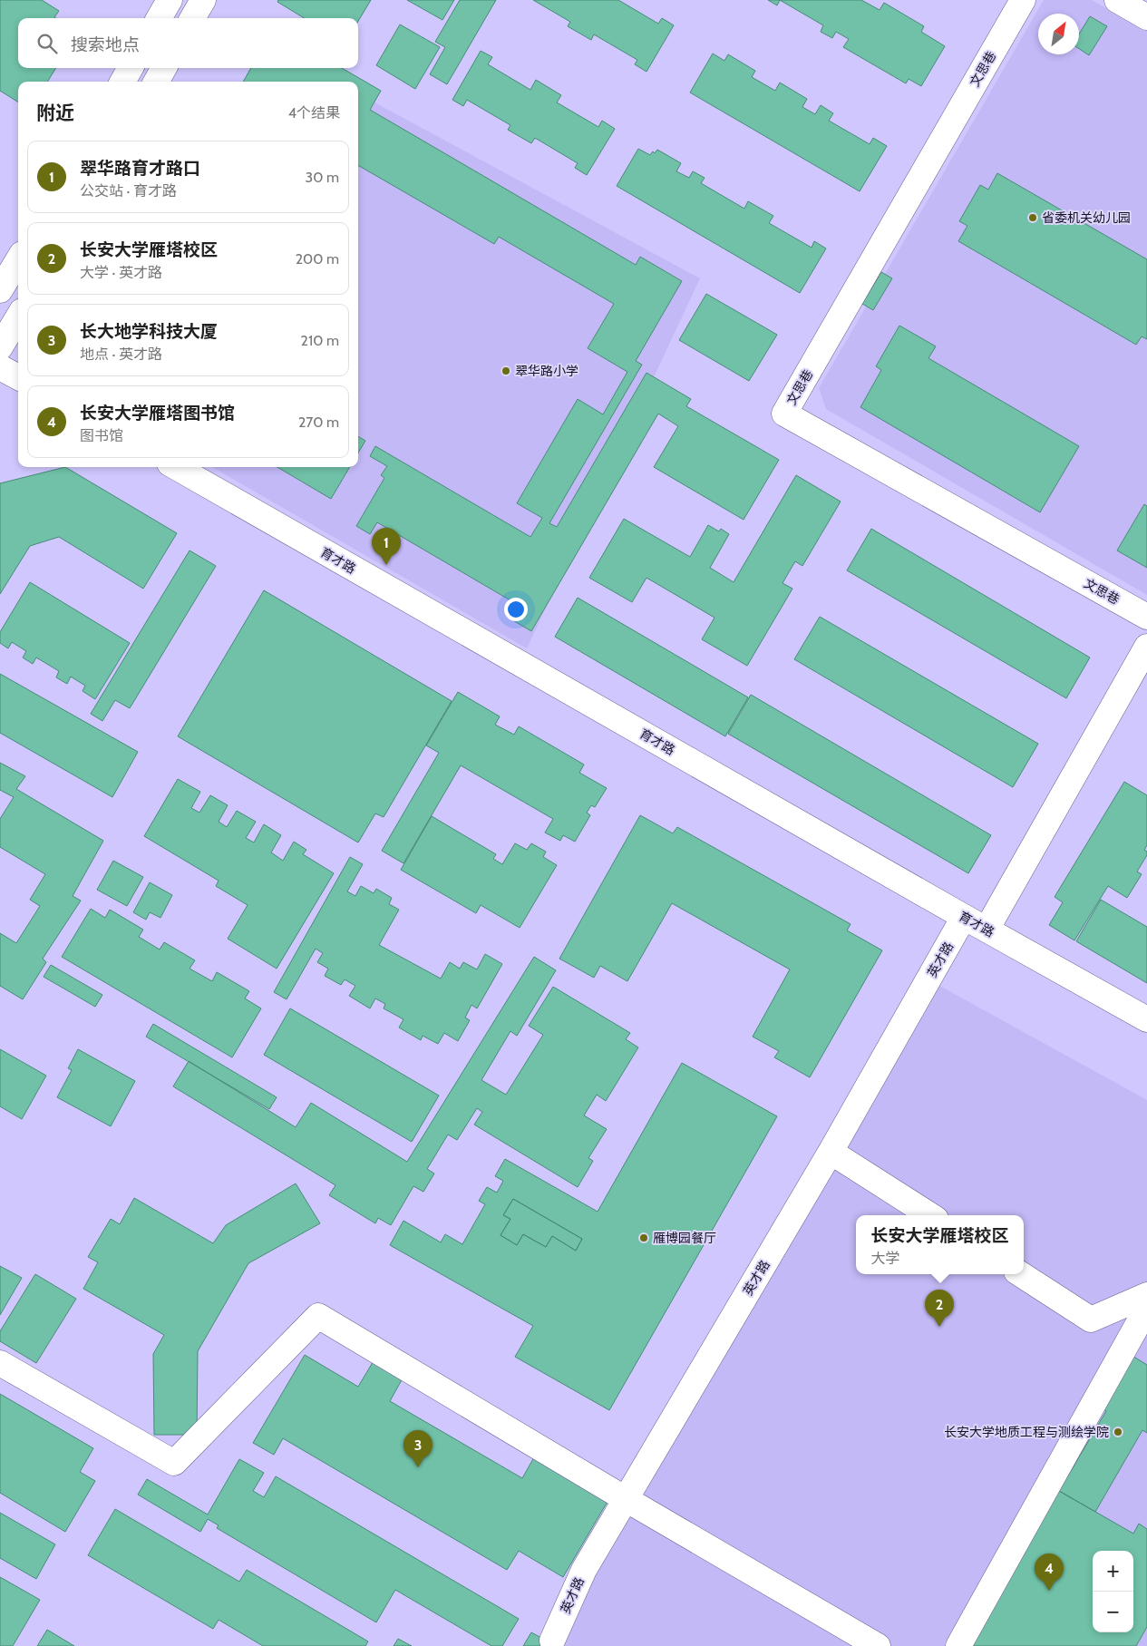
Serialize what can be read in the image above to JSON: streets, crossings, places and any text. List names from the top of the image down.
{
  "streets": {
    "street": ["文思巷", "育才路", "英才路"]
  },
  "crossings": [
    ["育才路", "英才路"]
  ],
  "places": [
    "省委机关幼儿园",
    "翠华路小学",
    "雁博园餐厅",
    "长安大学地质工程与测绘学院"
  ],
  "north": "top right",
  "page": {
    "search": "搜索地点",
    "heading": ["附近", "4个结果"],
    "list": [
      {
        "mark": "1",
        "name": "翠华路育才路口",
        "note": "公交站 · 育才路",
        "value": "30 m"
      },
      {
        "mark": "2",
        "name": "长安大学雁塔校区",
        "note": "大学 · 英才路",
        "value": "200 m"
      },
      {
        "mark": "3",
        "name": "长大地学科技大厦",
        "note": "地点 · 英才路",
        "value": "210 m"
      },
      {
        "mark": "4",
        "name": "长安大学雁塔图书馆",
        "note": "图书馆",
        "value": "270 m"
      }
    ],
    "pins": [
      "1",
      "2",
      "3",
      "4"
    ],
    "popup": ["长安大学雁塔校区", "大学"],
    "map_buttons": ["+", "−"]
  }
}
